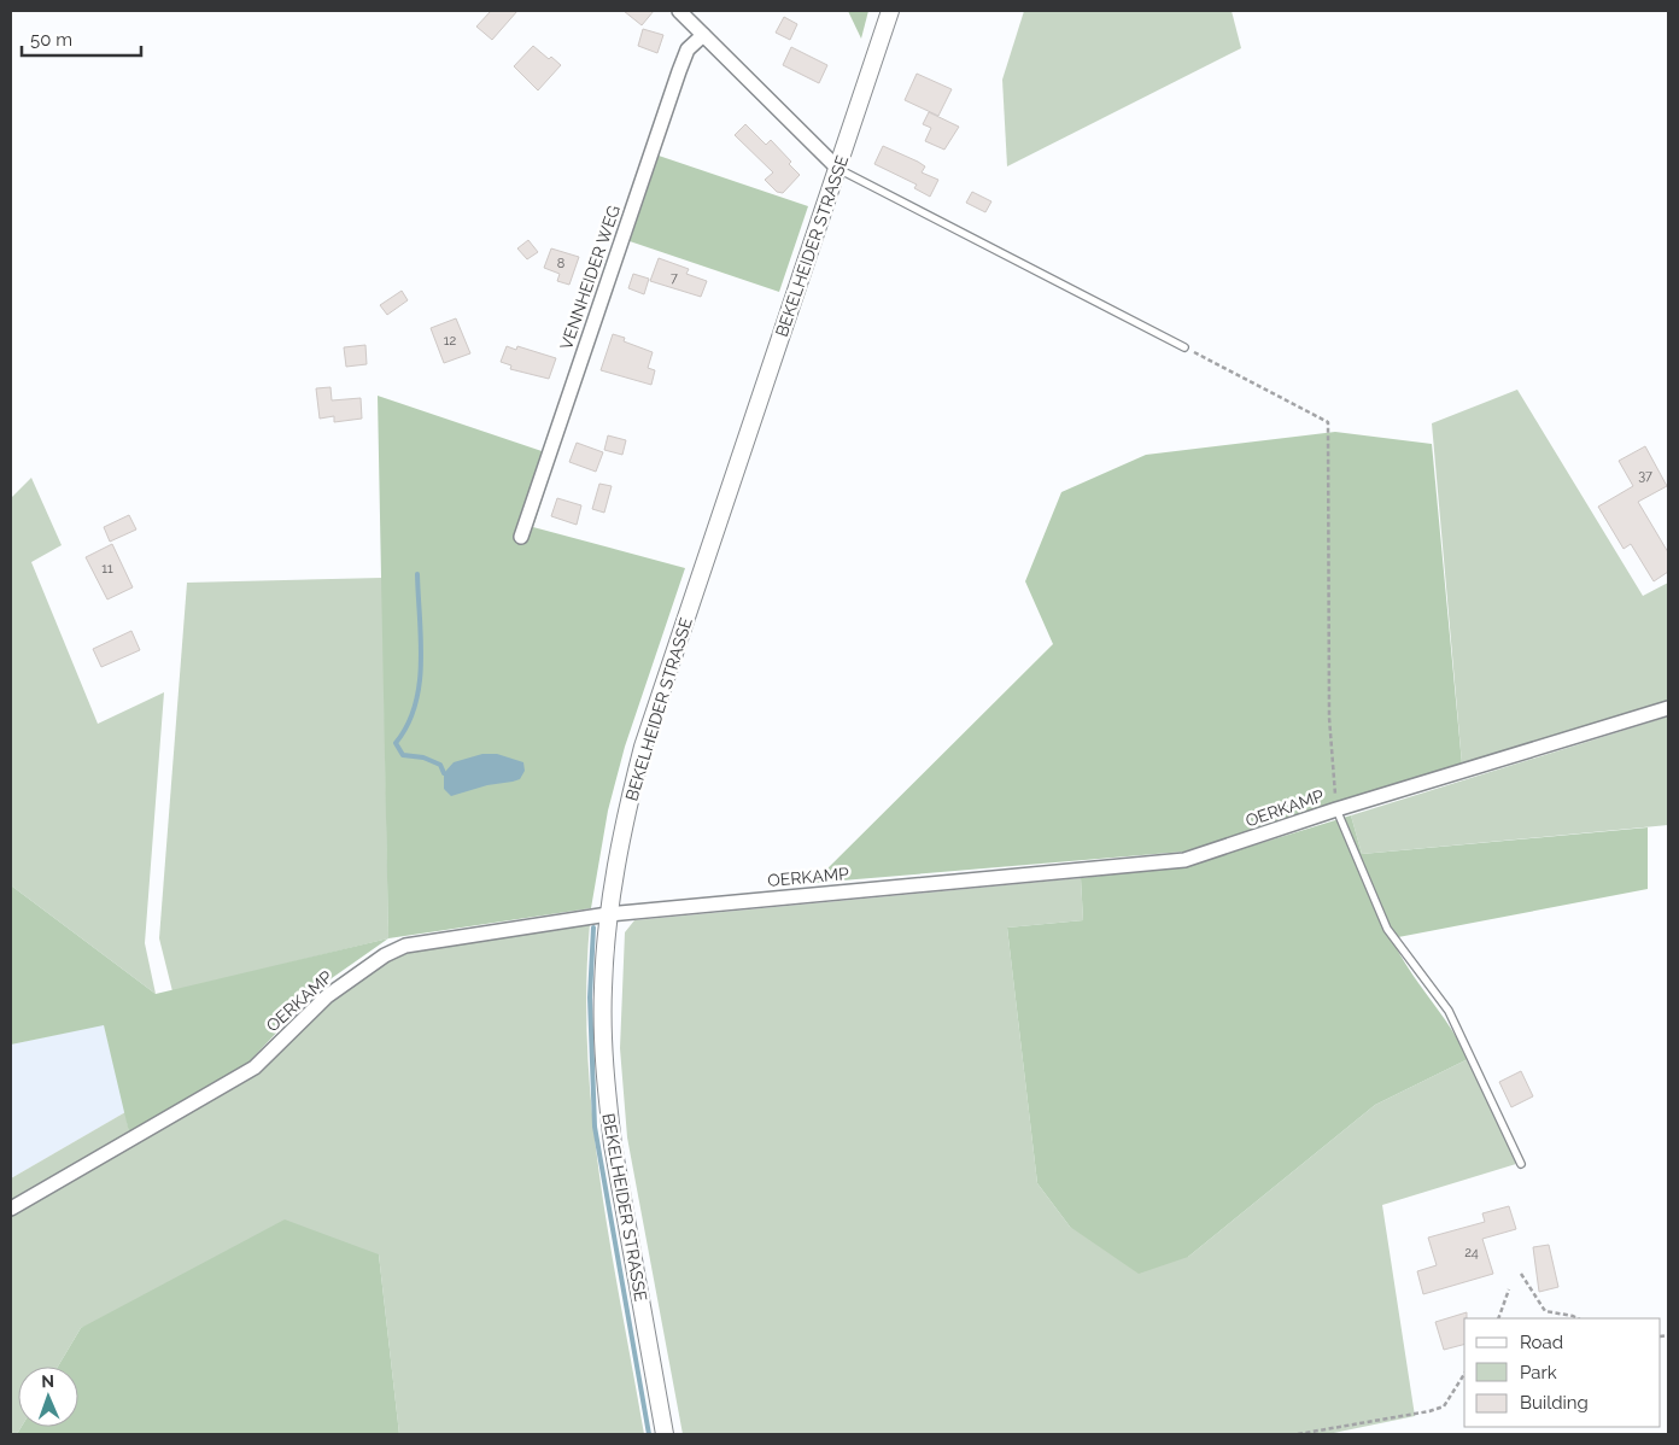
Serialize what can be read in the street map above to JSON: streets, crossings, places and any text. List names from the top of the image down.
{
  "streets": {
    "street": ["BEKELHEIDER STRASSE", "VENNHEIDER WEG", "OERKAMP"]
  },
  "crossings": [
    ["BEKELHEIDER STRASSE", "OERKAMP"]
  ],
  "house_numbers": [
    "8",
    "7",
    "12",
    "37",
    "11",
    "24"
  ],
  "legend": ["Road", "Park", "Building"],
  "scale_bar": "50 m",
  "north": "top"
}
